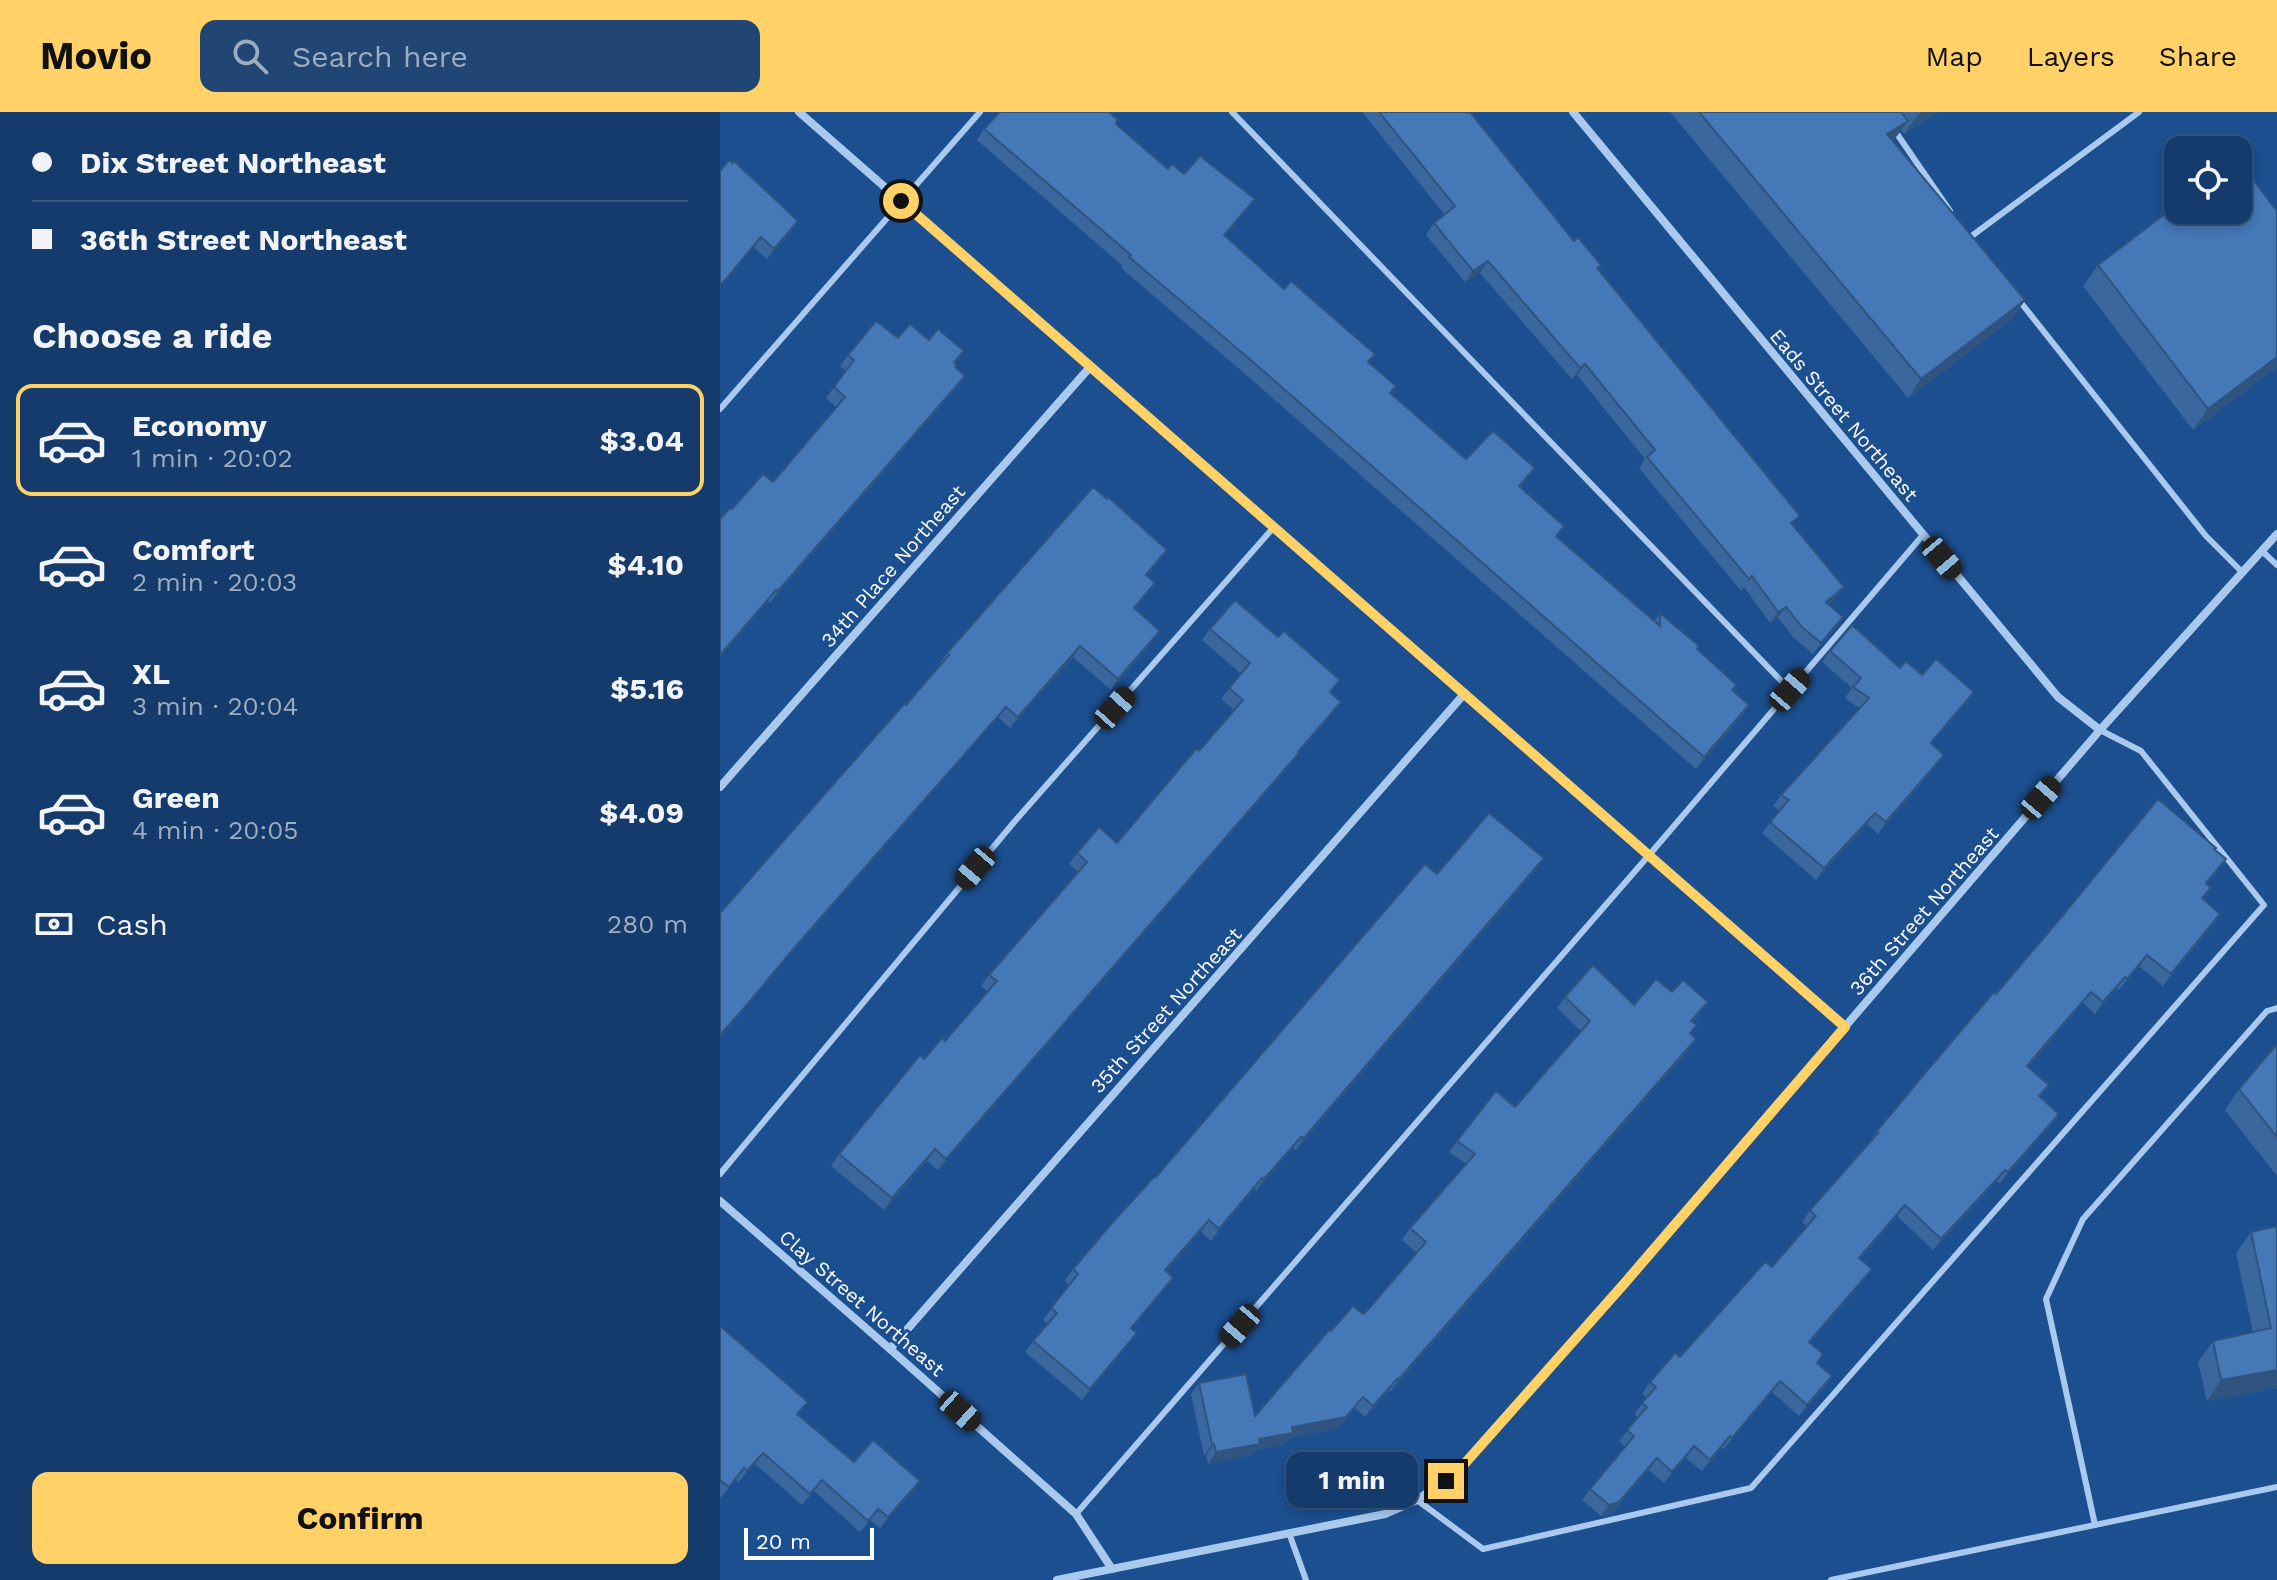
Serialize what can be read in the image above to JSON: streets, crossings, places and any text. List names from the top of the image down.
{
  "streets": {
    "street": [
      "Eads Street Northeast",
      "34th Place Northeast",
      "36th Street Northeast",
      "35th Street Northeast",
      "Clay Street Northeast"
    ]
  },
  "crossings": [
    ["Eads Street Northeast", "36th Street Northeast"],
    ["36th Street Northeast", "Clay Street Northeast"],
    ["35th Street Northeast", "Clay Street Northeast"]
  ],
  "scale_bar": "20 m",
  "page": {
    "header": "Movio",
    "search": "Search here",
    "nav": ["Map", "Layers", "Share"],
    "banner": ["Dix Street Northeast", "36th Street Northeast"],
    "heading": "Choose a ride",
    "list": [
      {
        "name": "Economy",
        "note": "1 min · 20:02",
        "value": "$3.04"
      },
      {
        "name": "Comfort",
        "note": "2 min · 20:03",
        "value": "$4.10"
      },
      {
        "name": "XL",
        "note": "3 min · 20:04",
        "value": "$5.16"
      },
      {
        "name": "Green",
        "note": "4 min · 20:05",
        "value": "$4.09"
      }
    ],
    "pay": ["Cash", "280 m"],
    "bubble": "1 min",
    "buttons": "Confirm",
    "scale": "20 m"
  }
}
